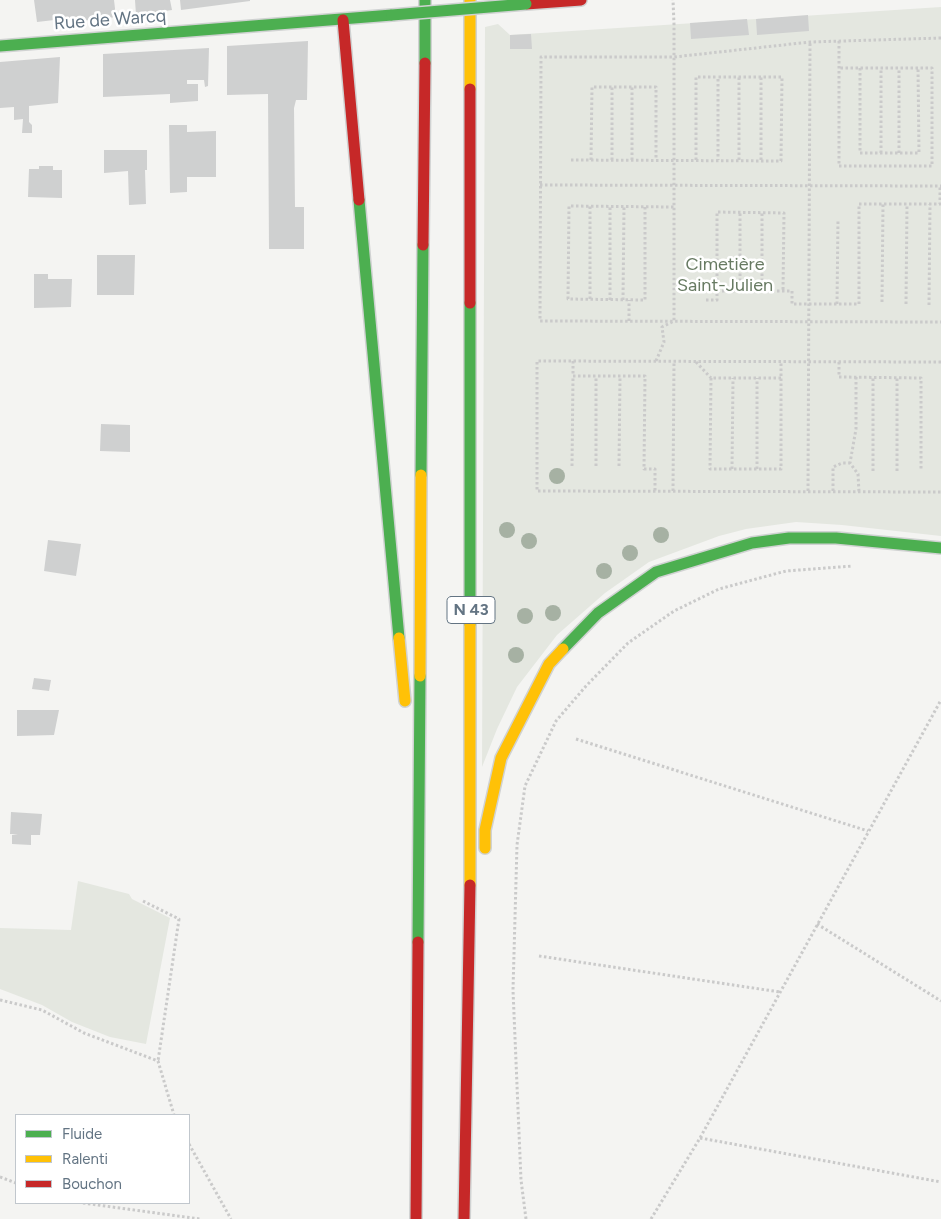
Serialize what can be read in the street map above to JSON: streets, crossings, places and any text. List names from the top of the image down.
{
  "streets": {
    "main road": ["Rue de Warcq", "N 43"]
  },
  "parks": ["Cimetière Saint-Julien"],
  "legend": ["Fluide", "Ralenti", "Bouchon"]
}
